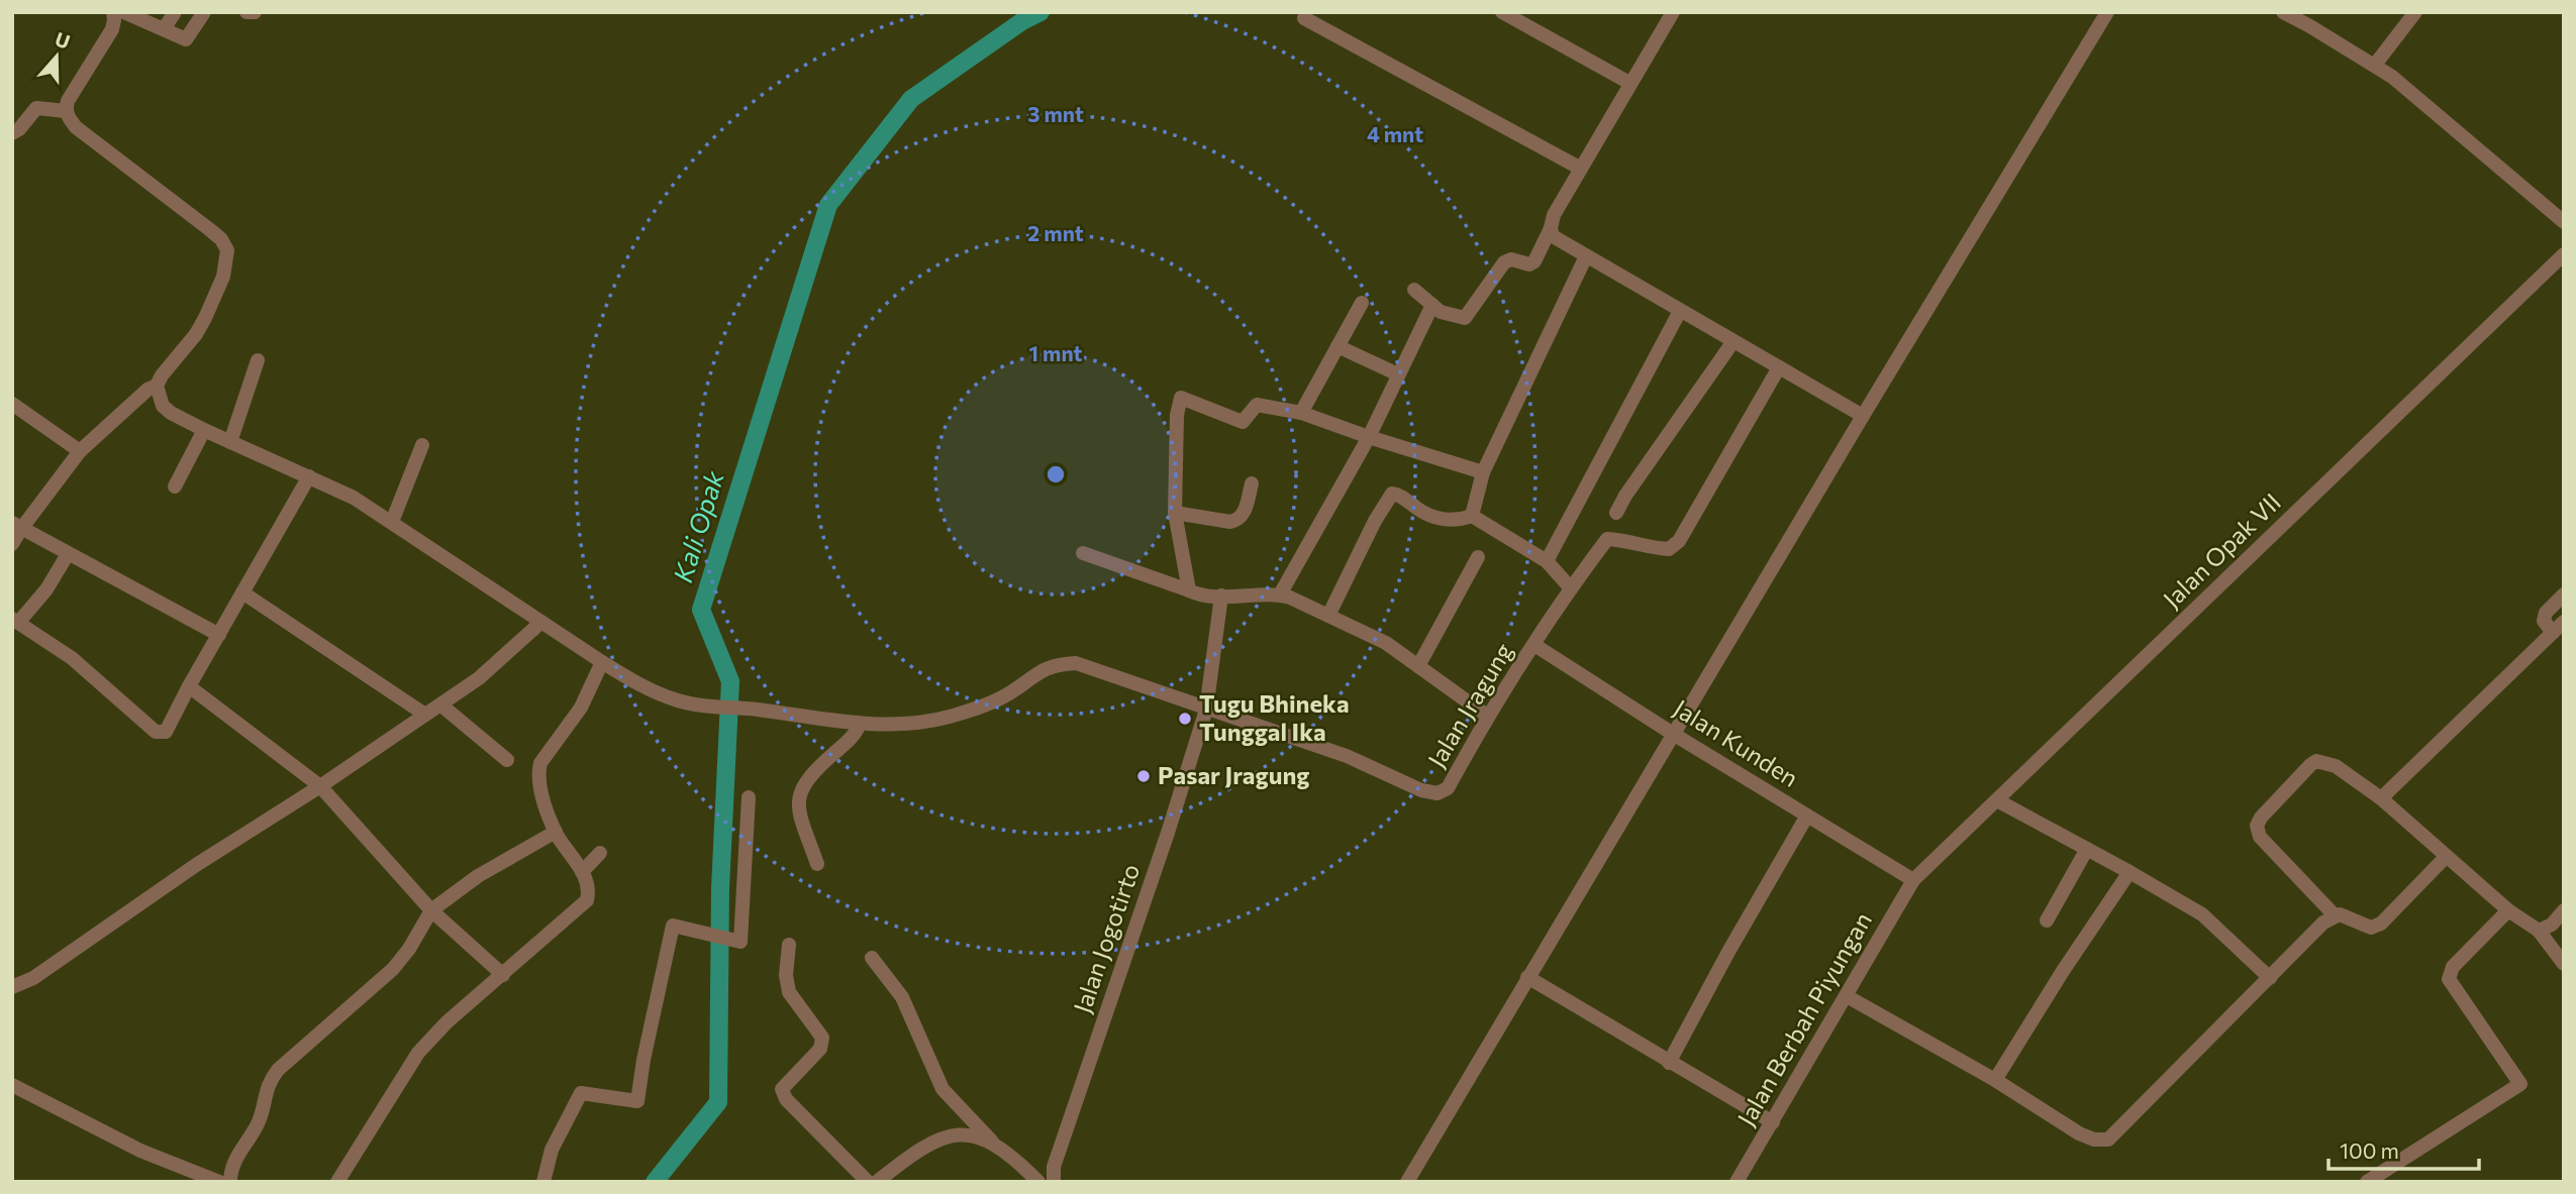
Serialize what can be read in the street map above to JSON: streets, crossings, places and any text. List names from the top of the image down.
{
  "streets": {
    "street": [
      "Jalan Opak VII",
      "Jalan Jragung",
      "Jalan Kunden",
      "Jalan Jogotirto",
      "Jalan Berbah Piyungan"
    ]
  },
  "crossings": [
    ["Jalan Opak VII", "Jalan Kunden"],
    ["Jalan Opak VII", "Jalan Berbah Piyungan"],
    ["Jalan Jragung", "Jalan Kunden"],
    ["Jalan Jragung", "Jalan Jogotirto"],
    ["Jalan Kunden", "Jalan Berbah Piyungan"]
  ],
  "water": ["Kali Opak"],
  "places": ["Tugu Bhineka Tunggal Ika", "Pasar Jragung"],
  "scale_bar": "100 m",
  "north": "top",
  "rings": [
    "3 mnt",
    "4 mnt",
    "2 mnt",
    "1 mnt"
  ]
}
